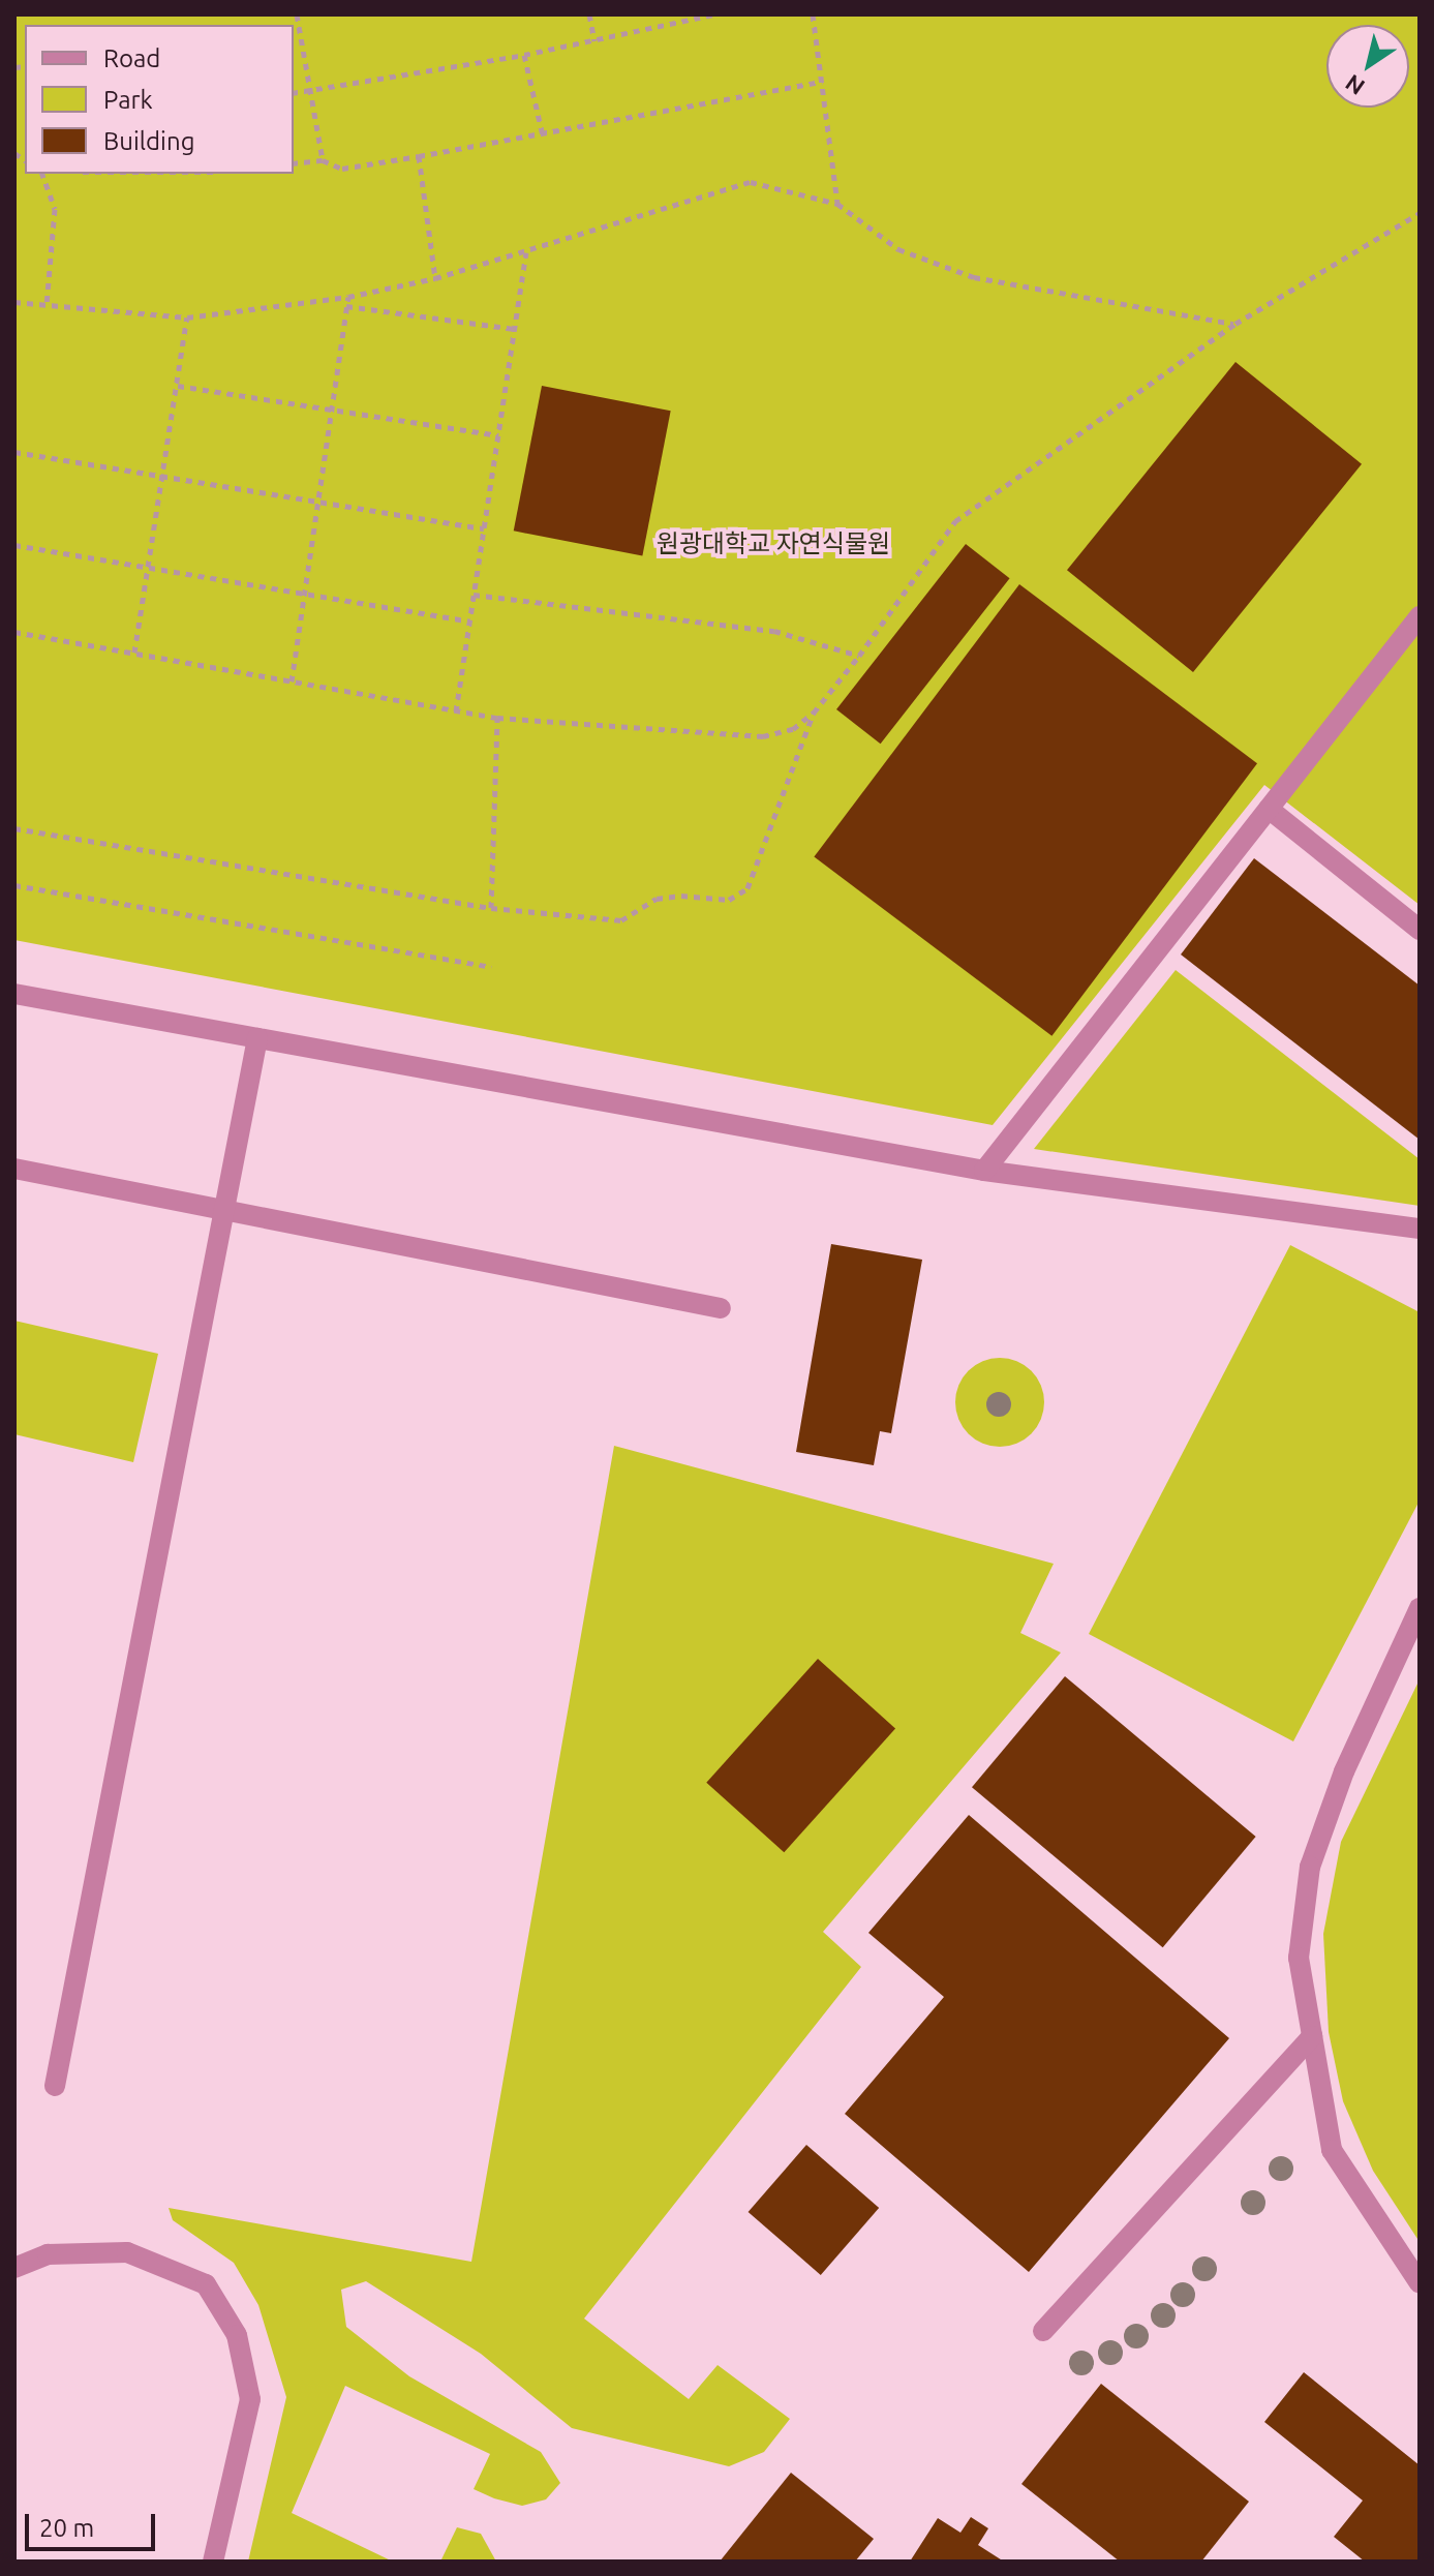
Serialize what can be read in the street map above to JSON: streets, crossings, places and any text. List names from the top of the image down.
{
  "parks": ["원광대학교 자연식물원"],
  "legend": ["Road", "Park", "Building"],
  "scale_bar": "20 m",
  "north": "bottom left"
}
